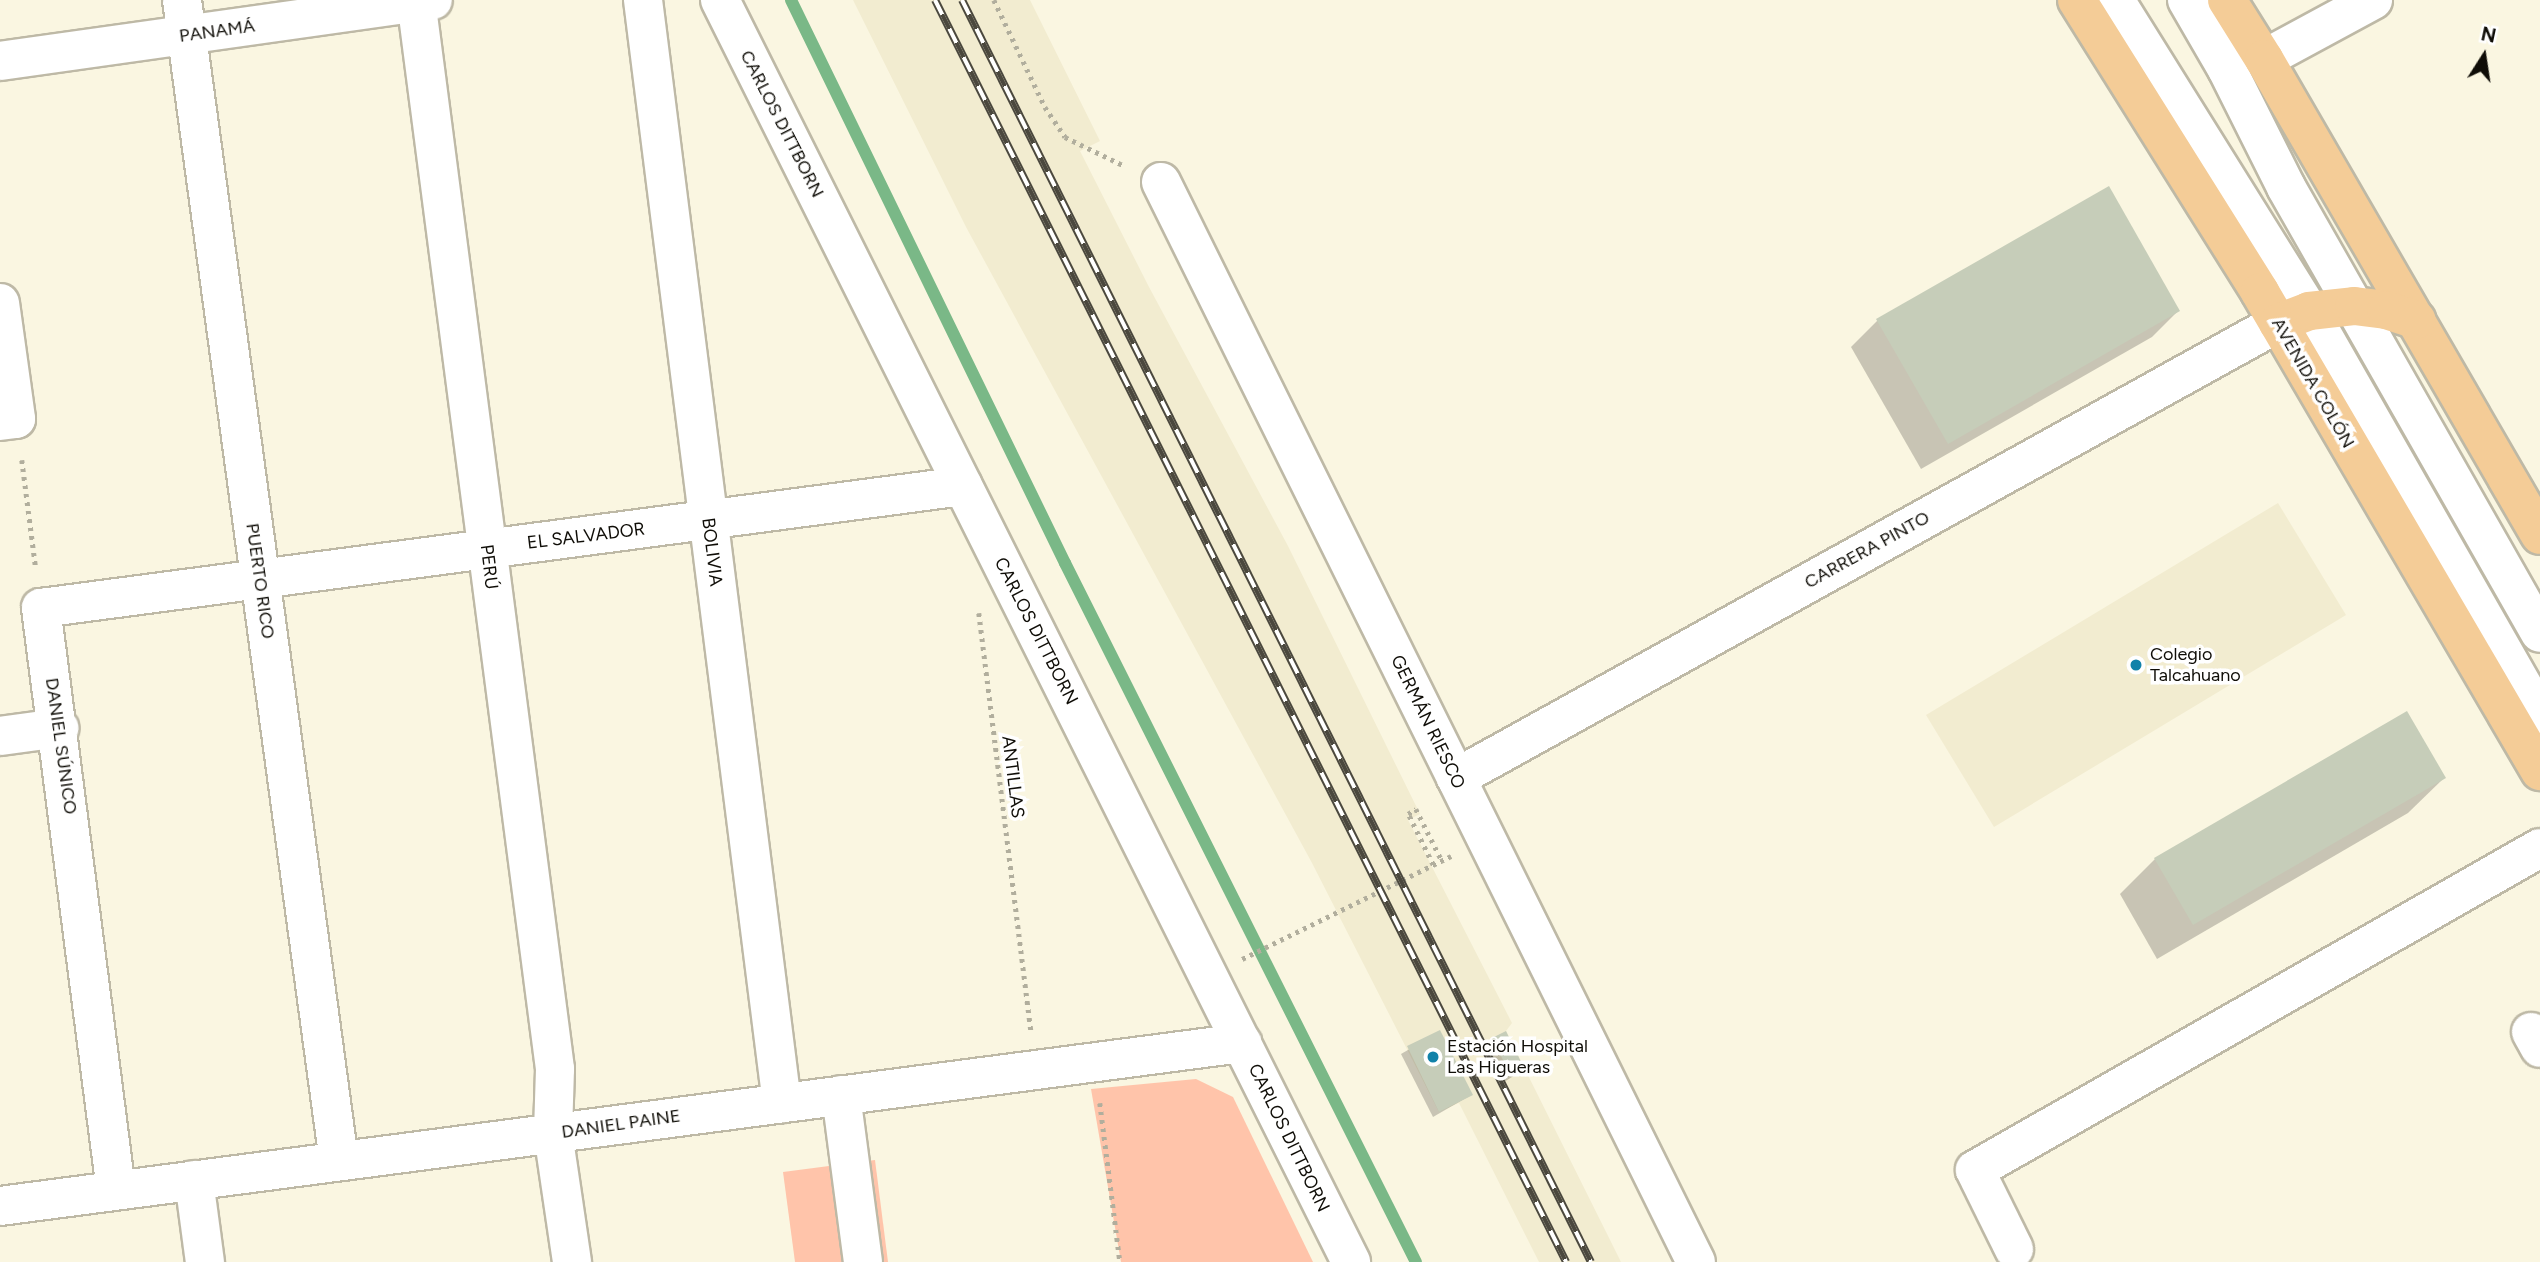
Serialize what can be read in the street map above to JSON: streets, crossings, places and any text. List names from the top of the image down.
{
  "streets": {
    "main road": ["AVENIDA COLÓN"],
    "street": [
      "PANAMÁ",
      "CARLOS DITTBORN",
      "EL SALVADOR",
      "CARRERA PINTO",
      "BOLIVIA",
      "PERÚ",
      "PUERTO RICO",
      "GERMÁN RIESCO",
      "DANIEL SÚNICO",
      "DANIEL PAINE"
    ],
    "path": ["ANTILLAS"]
  },
  "crossings": [
    ["PANAMÁ", "PERÚ"],
    ["PANAMÁ", "PUERTO RICO"],
    ["CARLOS DITTBORN", "EL SALVADOR"],
    ["CARLOS DITTBORN", "DANIEL PAINE"],
    ["AVENIDA COLÓN", "CARRERA PINTO"],
    ["EL SALVADOR", "BOLIVIA"],
    ["EL SALVADOR", "PERÚ"],
    ["EL SALVADOR", "PUERTO RICO"],
    ["EL SALVADOR", "DANIEL SÚNICO"],
    ["CARRERA PINTO", "GERMÁN RIESCO"],
    ["BOLIVIA", "DANIEL PAINE"],
    ["PERÚ", "DANIEL PAINE"],
    ["PUERTO RICO", "DANIEL PAINE"],
    ["DANIEL SÚNICO", "DANIEL PAINE"],
    ["ANTILLAS", "DANIEL PAINE"]
  ],
  "places": ["Colegio Talcahuano", "Estación Hospital Las Higueras"],
  "north": "top"
}
